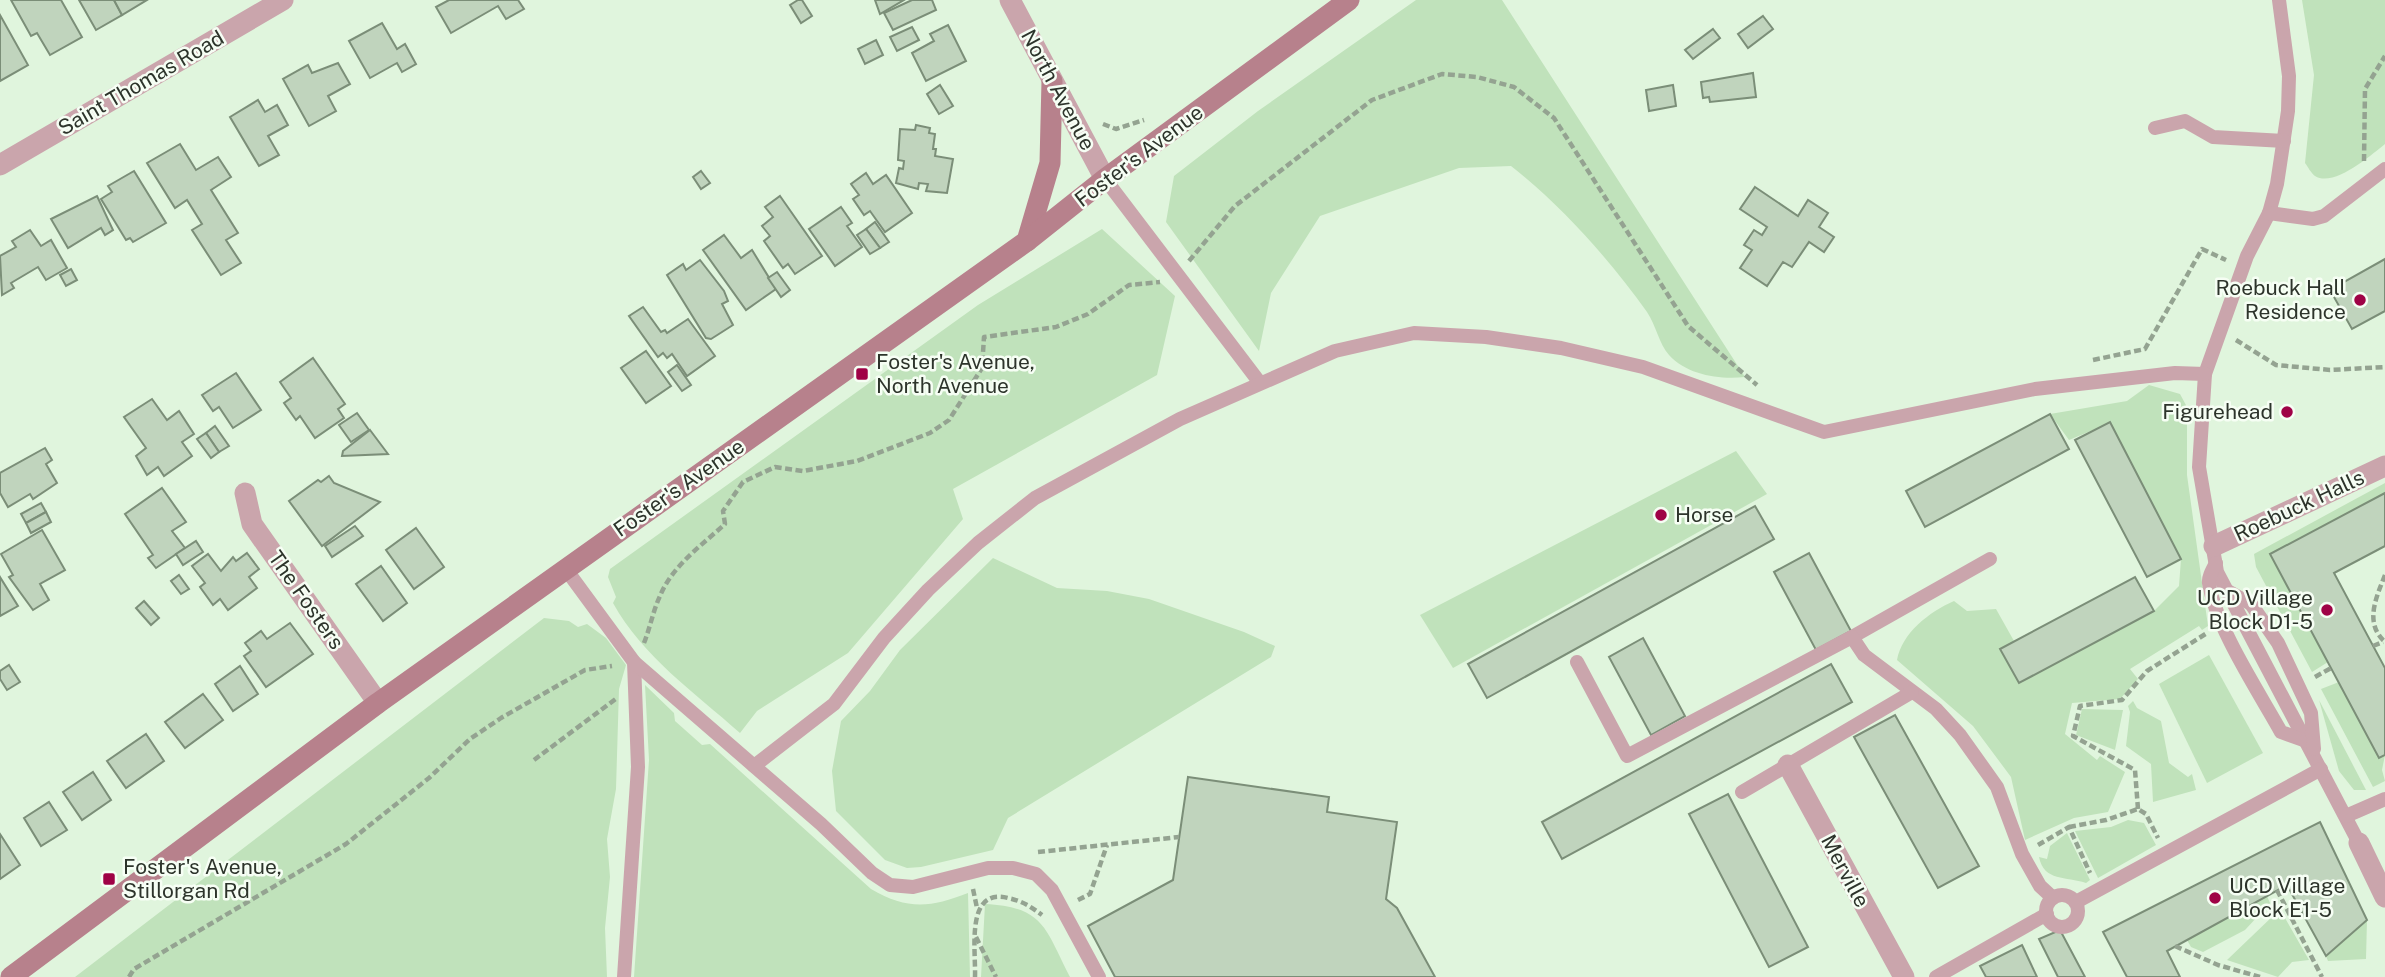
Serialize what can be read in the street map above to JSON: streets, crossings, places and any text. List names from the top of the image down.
{
  "streets": {
    "main road": ["Foster's Avenue"],
    "street": [
      "Saint Thomas Road",
      "North Avenue",
      "Roebuck Halls",
      "The Fosters",
      "Merville"
    ]
  },
  "crossings": [
    ["North Avenue", "Foster's Avenue"],
    ["Foster's Avenue", "The Fosters"]
  ],
  "places": {
    "other": [
      "Roebuck Hall Residence",
      "Figurehead",
      "Horse",
      "UCD Village Block D1-5",
      "UCD Village Block E1-5"
    ],
    "transit": ["Foster's Avenue, North Avenue", "Foster's Avenue, Stillorgan Rd"]
  }
}
